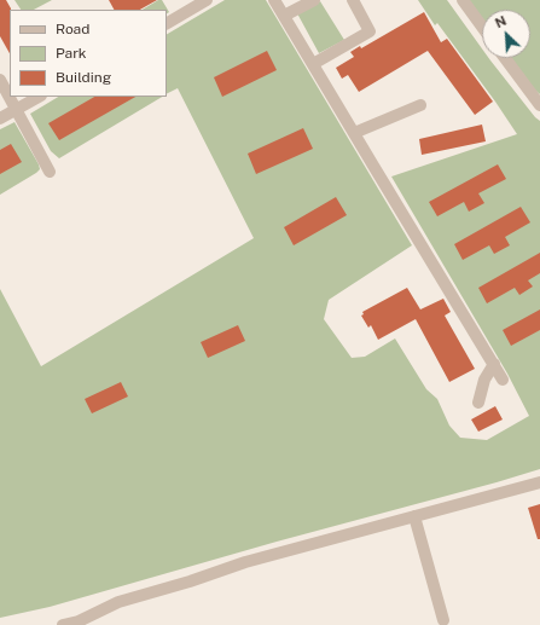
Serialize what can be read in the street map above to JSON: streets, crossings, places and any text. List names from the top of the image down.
{
  "legend": ["Road", "Park", "Building"],
  "north": "top left"
}
